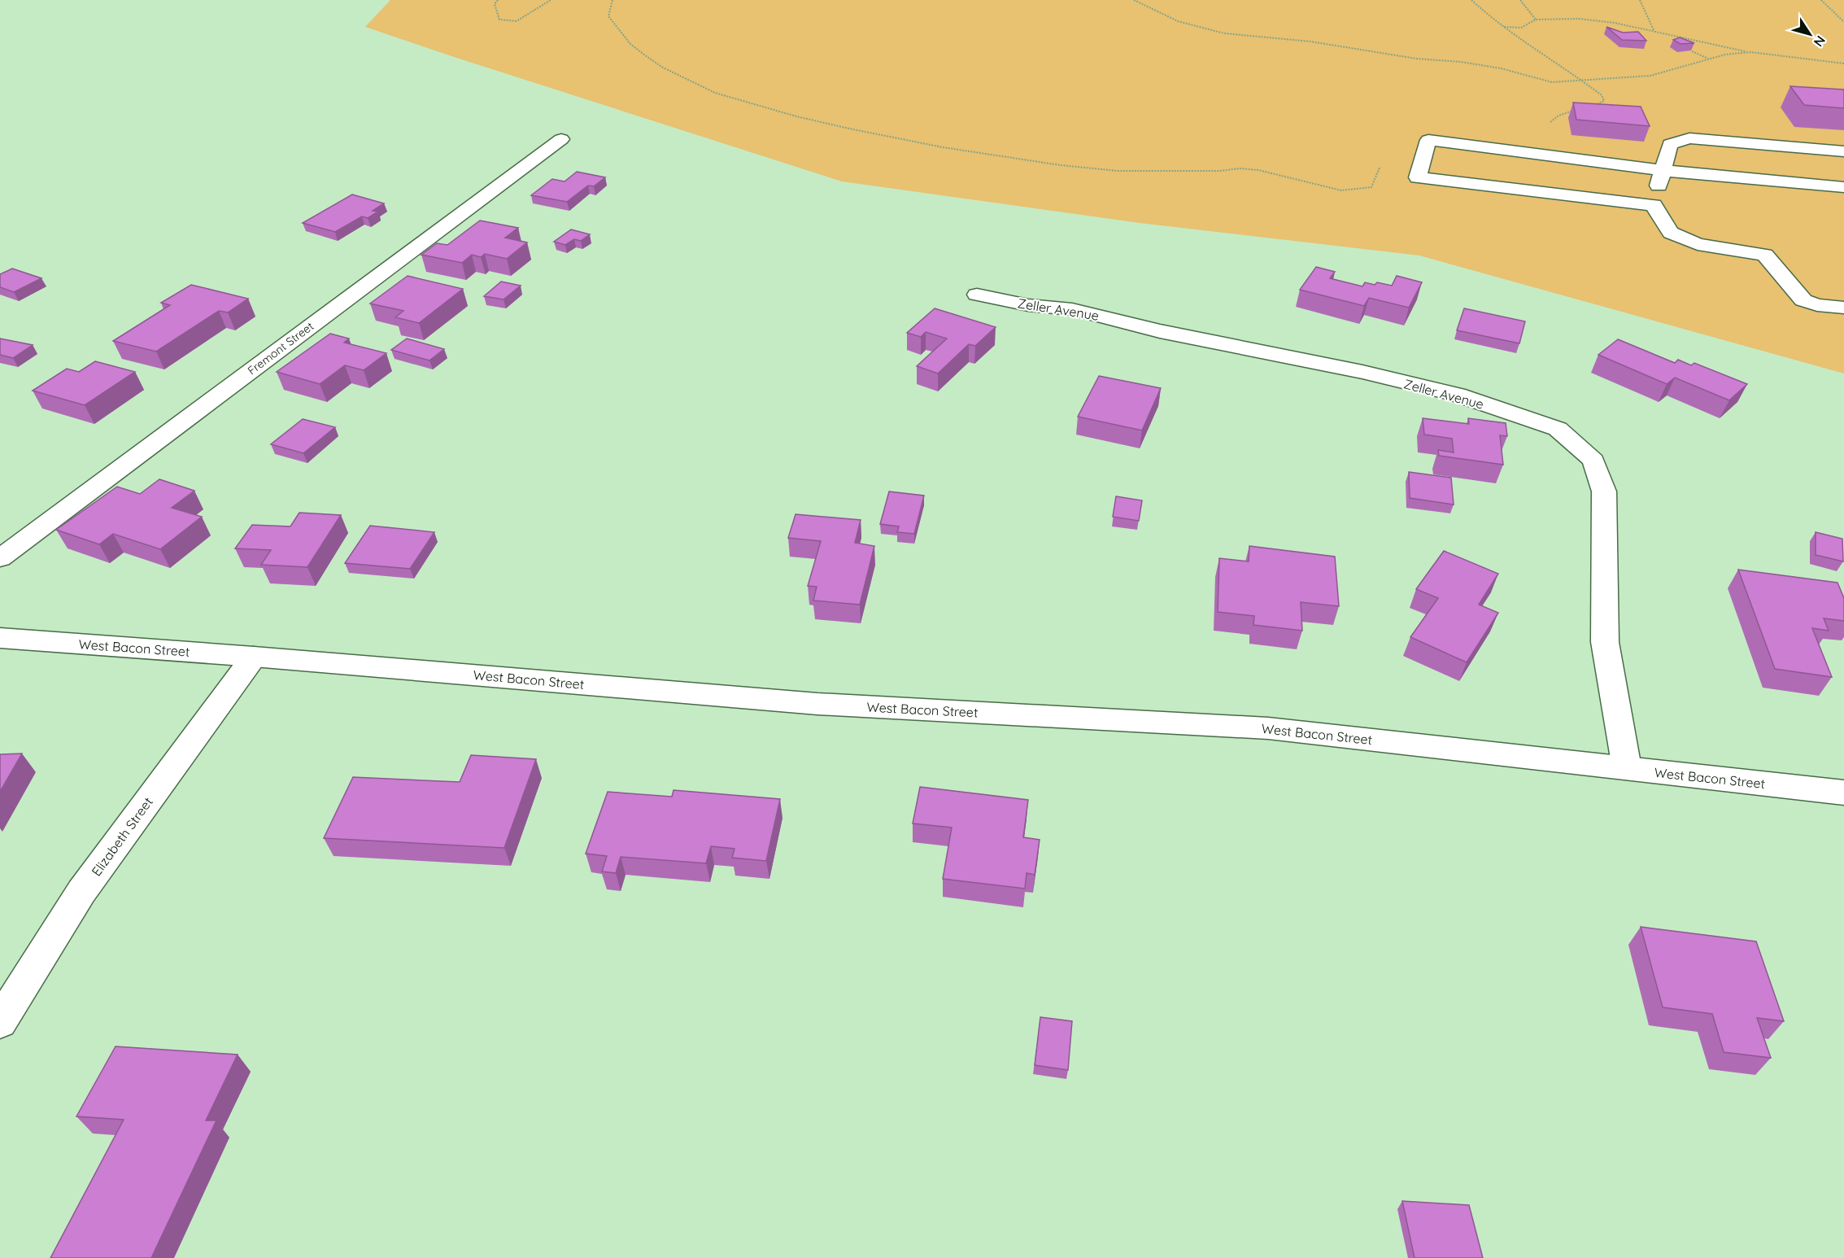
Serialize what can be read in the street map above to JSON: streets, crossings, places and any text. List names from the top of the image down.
{
  "streets": {
    "street": [
      "Zeller Avenue",
      "Fremont Street",
      "West Bacon Street",
      "Elizabeth Street"
    ]
  },
  "crossings": [
    ["Zeller Avenue", "West Bacon Street"],
    ["West Bacon Street", "Elizabeth Street"]
  ],
  "north": "bottom right"
}
